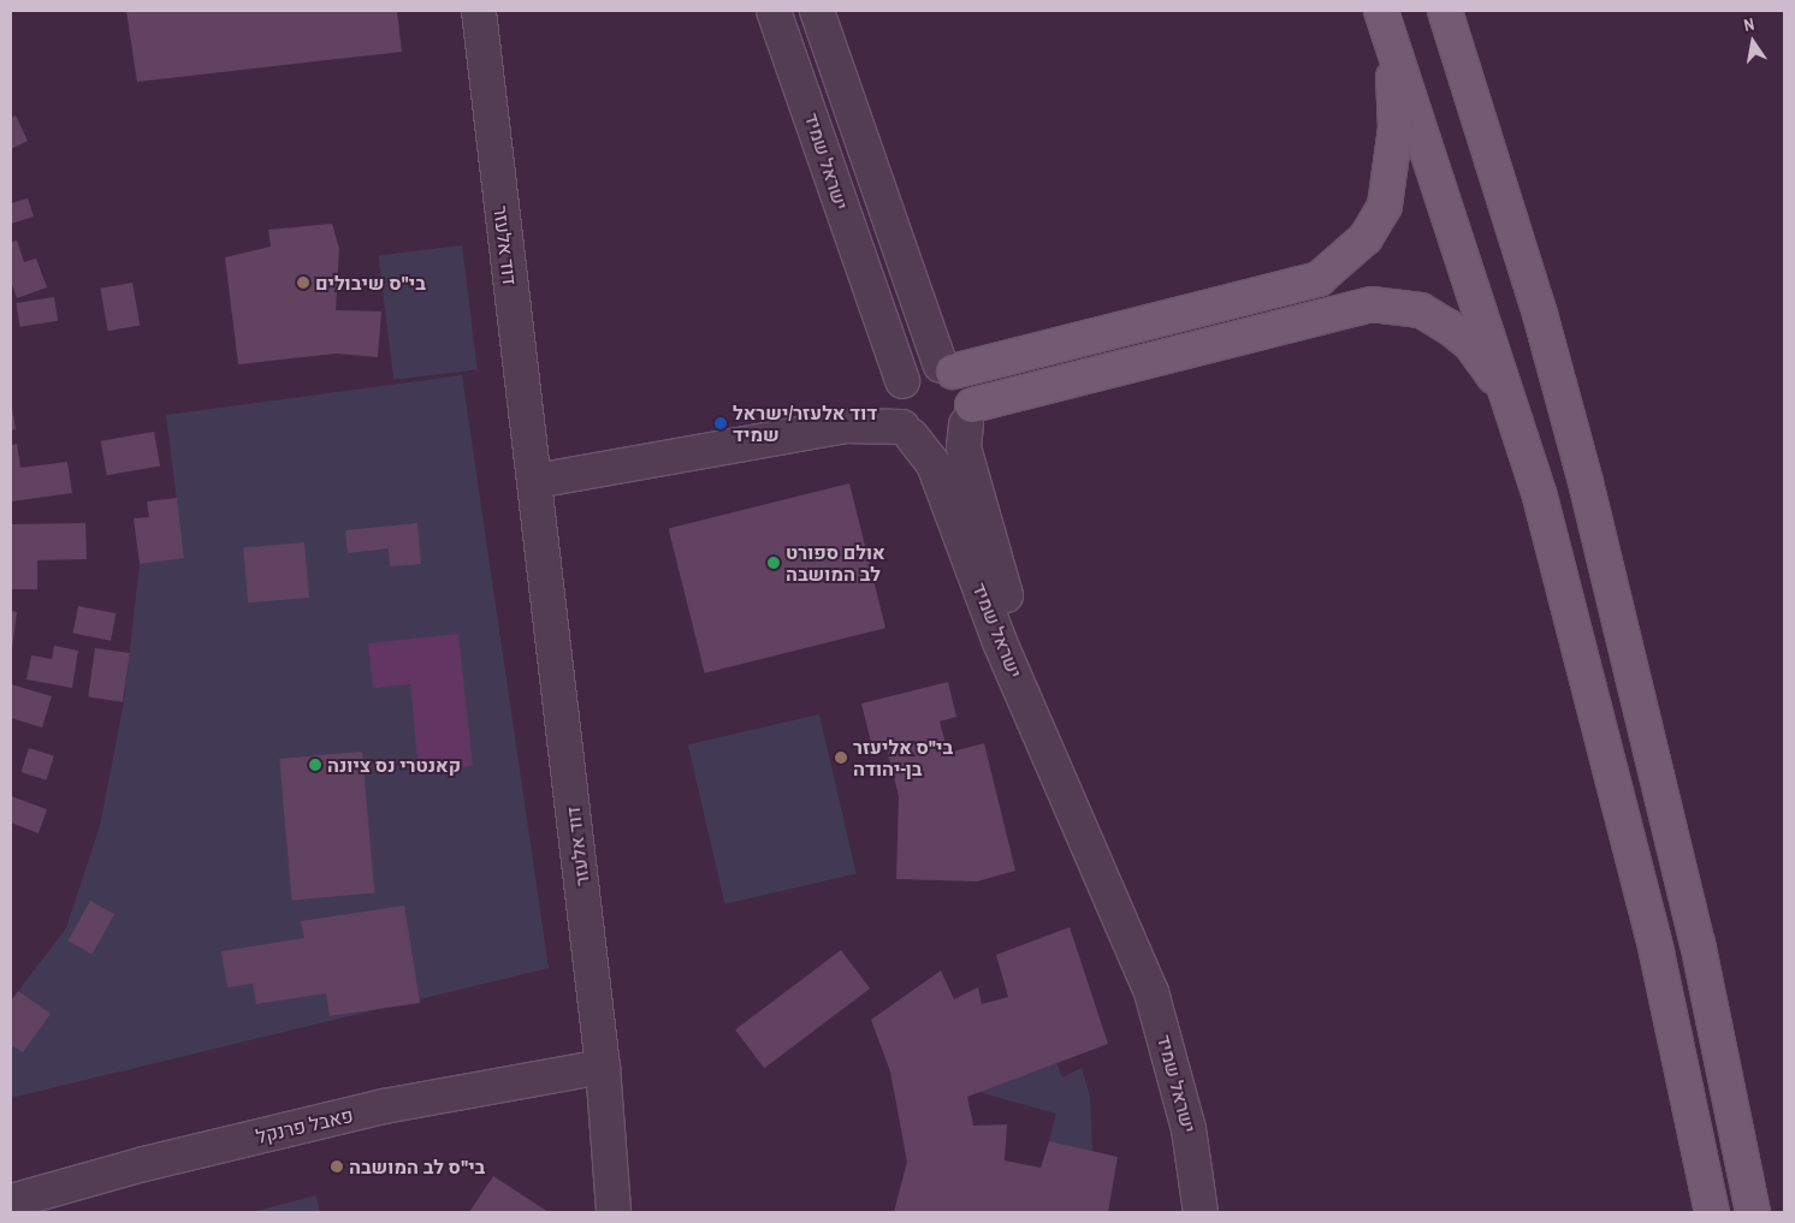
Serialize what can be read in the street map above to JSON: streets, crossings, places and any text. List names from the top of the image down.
{
  "streets": {
    "street": ["ישראל שמיד", "דוד אלעזר", "פאבל פרנקל"]
  },
  "crossings": [
    ["דוד אלעזר", "פאבל פרנקל"]
  ],
  "places": [
    "בי\"ס שיבולים",
    "דוד אלעזר/ישראל שמיד",
    "אולם ספורט לב המושבה",
    "בי\"ס אליעזר בן-יהודה",
    "קאנטרי נס ציונה",
    "בי\"ס לב המושבה"
  ],
  "north": "top"
}
